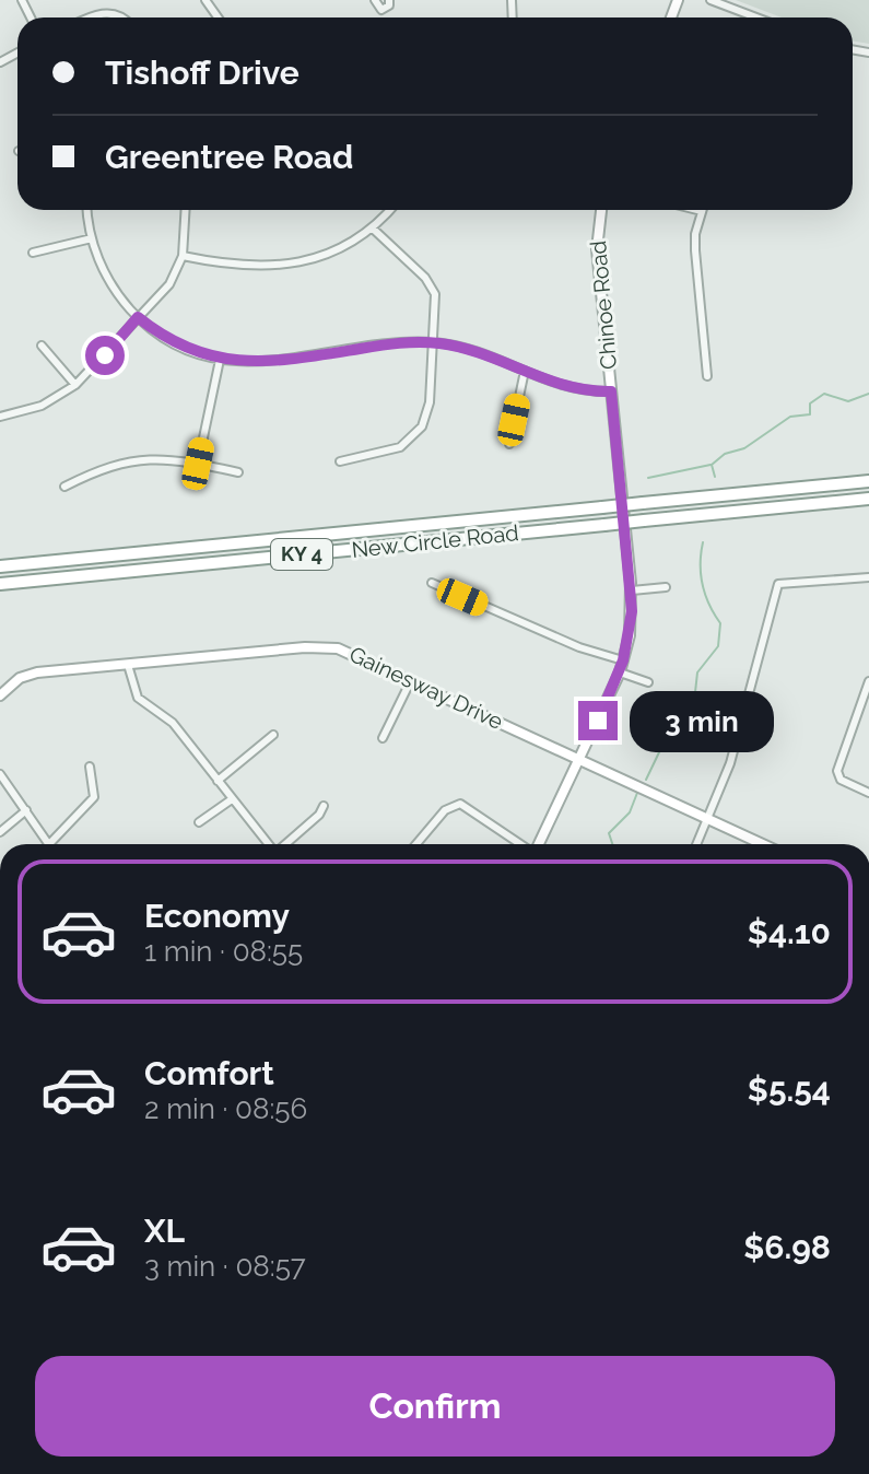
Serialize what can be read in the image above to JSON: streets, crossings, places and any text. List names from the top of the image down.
{
  "streets": {
    "highway": ["New Circle Road", "KY 4"],
    "street": ["Chinoe Road", "Gainesway Drive"]
  },
  "crossings": [
    ["Chinoe Road", "Gainesway Drive"]
  ],
  "page": {
    "banner": ["Tishoff Drive", "Greentree Road"],
    "bubble": "3 min",
    "list": [
      {
        "name": "Economy",
        "note": "1 min · 08:55",
        "value": "$4.10"
      },
      {
        "name": "Comfort",
        "note": "2 min · 08:56",
        "value": "$5.54"
      },
      {
        "name": "XL",
        "note": "3 min · 08:57",
        "value": "$6.98"
      }
    ],
    "buttons": "Confirm"
  }
}
